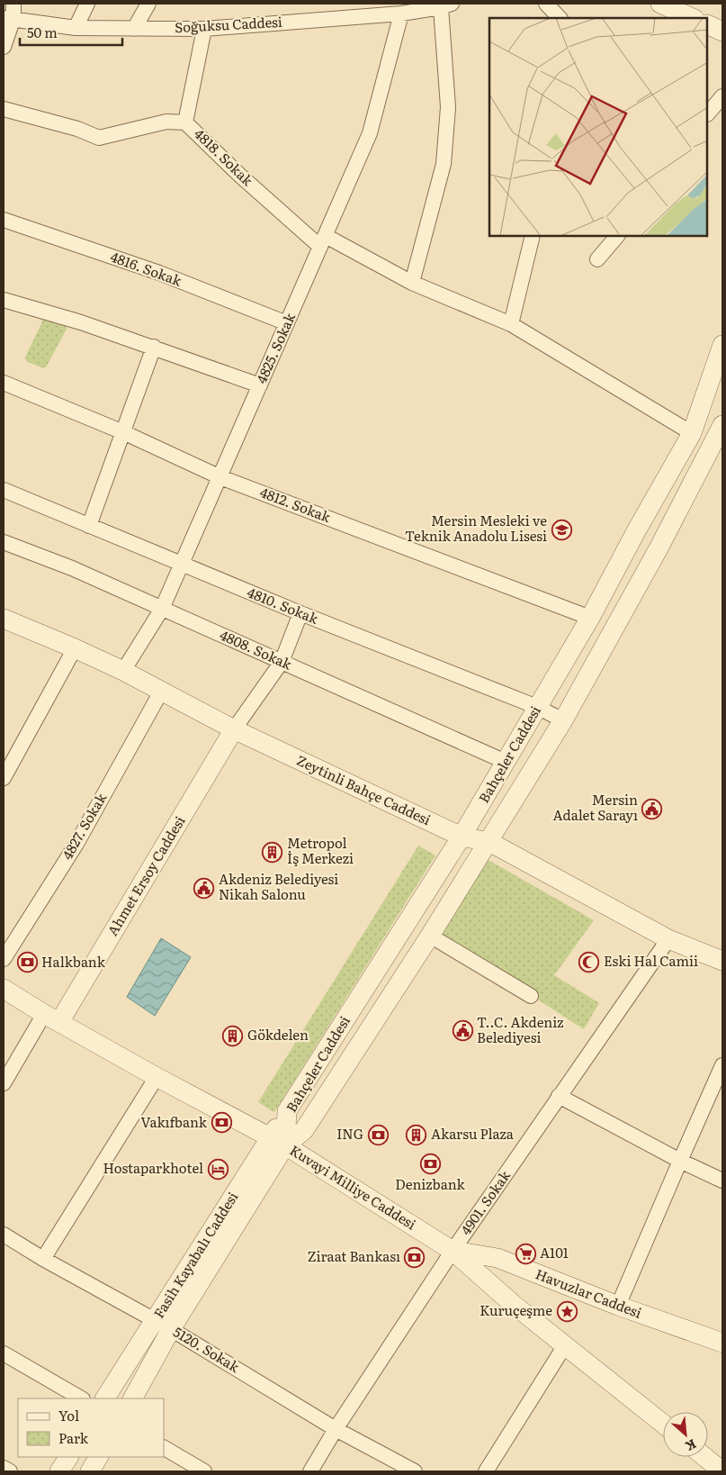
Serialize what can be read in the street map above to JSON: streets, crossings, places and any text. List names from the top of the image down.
{
  "streets": {
    "street": [
      "Soğuksu Caddesi",
      "4818. Sokak",
      "4816. Sokak",
      "4825. Sokak",
      "4812. Sokak",
      "4810. Sokak",
      "4808. Sokak",
      "Bahçeler Caddesi",
      "Zeytinli Bahçe Caddesi",
      "4827. Sokak",
      "Ahmet Ersoy Caddesi",
      "Kuvayi Milliye Caddesi",
      "4901. Sokak",
      "Fasih Kayabalı Caddesi",
      "Havuzlar Caddesi",
      "5120. Sokak"
    ]
  },
  "crossings": [
    ["Soğuksu Caddesi", "4825. Sokak"],
    ["4818. Sokak", "4825. Sokak"],
    ["4818. Sokak", "Bahçeler Caddesi"],
    ["4816. Sokak", "4825. Sokak"],
    ["4825. Sokak", "4812. Sokak"],
    ["4825. Sokak", "4810. Sokak"],
    ["4825. Sokak", "4808. Sokak"],
    ["4825. Sokak", "Zeytinli Bahçe Caddesi"],
    ["4812. Sokak", "Bahçeler Caddesi"],
    ["4810. Sokak", "Bahçeler Caddesi"],
    ["4808. Sokak", "Bahçeler Caddesi"],
    ["Bahçeler Caddesi", "Zeytinli Bahçe Caddesi"],
    ["Bahçeler Caddesi", "Kuvayi Milliye Caddesi"],
    ["Bahçeler Caddesi", "Fasih Kayabalı Caddesi"],
    ["Zeytinli Bahçe Caddesi", "4827. Sokak"],
    ["Zeytinli Bahçe Caddesi", "Ahmet Ersoy Caddesi"],
    ["Zeytinli Bahçe Caddesi", "4901. Sokak"],
    ["Ahmet Ersoy Caddesi", "Kuvayi Milliye Caddesi"],
    ["Kuvayi Milliye Caddesi", "4901. Sokak"],
    ["Kuvayi Milliye Caddesi", "Fasih Kayabalı Caddesi"],
    ["Kuvayi Milliye Caddesi", "Havuzlar Caddesi"],
    ["4901. Sokak", "Havuzlar Caddesi"],
    ["4901. Sokak", "5120. Sokak"],
    ["Fasih Kayabalı Caddesi", "5120. Sokak"]
  ],
  "places": {
    "school or university": ["Mersin Mesleki ve Teknik Anadolu Lisesi"],
    "public building": ["Mersin Adalet Sarayı", "Akdeniz Belediyesi Nikah Salonu", "T..C. Akdeniz Belediyesi"],
    "building": ["Metropol İş Merkezi", "Gökdelen", "Akarsu Plaza"],
    "mosque": ["Eski Hal Camii"],
    "bank": [
      "Halkbank",
      "Vakıfbank",
      "ING",
      "Denizbank",
      "Ziraat Bankası"
    ],
    "hotel": ["Hostaparkhotel"],
    "supermarket": ["A101"],
    "place": ["Kuruçeşme"]
  },
  "legend": ["Yol", "Park"],
  "scale_bar": "50 m",
  "north": "bottom right"
}
